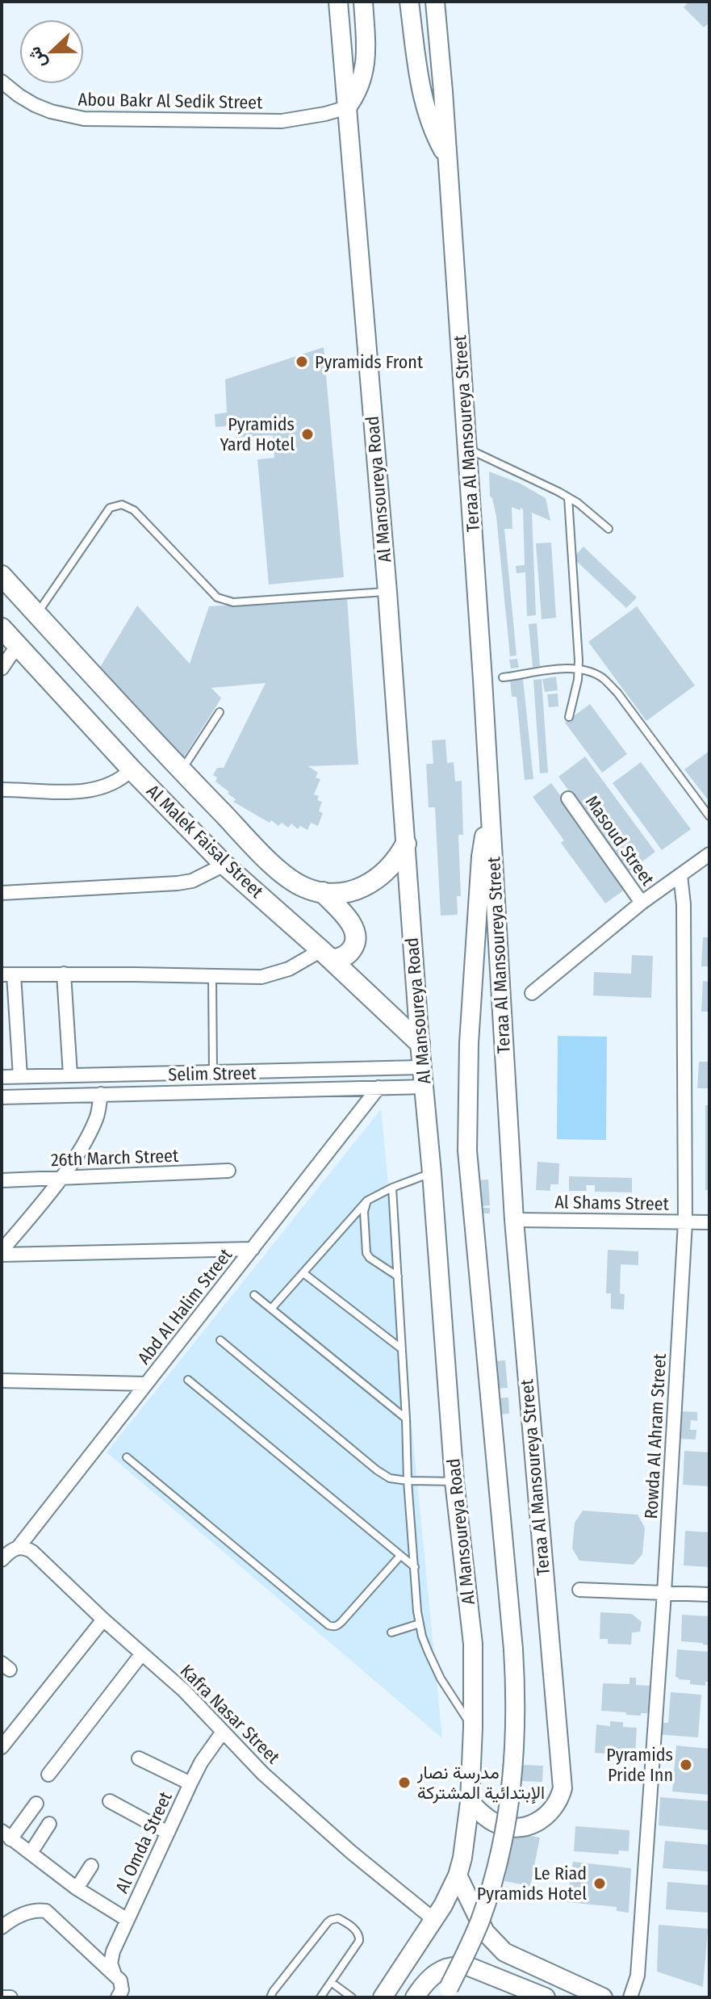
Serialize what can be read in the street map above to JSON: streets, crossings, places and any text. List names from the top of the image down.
{
  "streets": {
    "main road": ["Teraa Al Mansoureya Street", "Al Mansoureya Road", "Al Malek Faisal Street"],
    "street": [
      "Abou Bakr Al Sedik Street",
      "Masoud Street",
      "Selim Street",
      "26th March Street",
      "Al Shams Street",
      "Abd Al Halim Street",
      "Rowda Al Ahram Street",
      "Kafra Nasar Street",
      "Al Omda Street"
    ]
  },
  "crossings": [
    ["Abou Bakr Al Sedik Street", "Al Mansoureya Road"],
    ["Teraa Al Mansoureya Street", "Al Mansoureya Road"],
    ["Teraa Al Mansoureya Street", "Al Shams Street"],
    ["Al Mansoureya Road", "Al Malek Faisal Street"],
    ["Al Mansoureya Road", "Selim Street"],
    ["Al Mansoureya Road", "Kafra Nasar Street"],
    ["Selim Street", "Abd Al Halim Street"],
    ["Al Shams Street", "Rowda Al Ahram Street"],
    ["Abd Al Halim Street", "Kafra Nasar Street"],
    ["Kafra Nasar Street", "Al Omda Street"]
  ],
  "places": [
    "Pyramids Front",
    "Pyramids Yard Hotel",
    "Pyramids Pride Inn",
    "مدرسة نصار الإبتدائية المشتركة",
    "Le Riad Pyramids Hotel"
  ],
  "north": "left"
}
